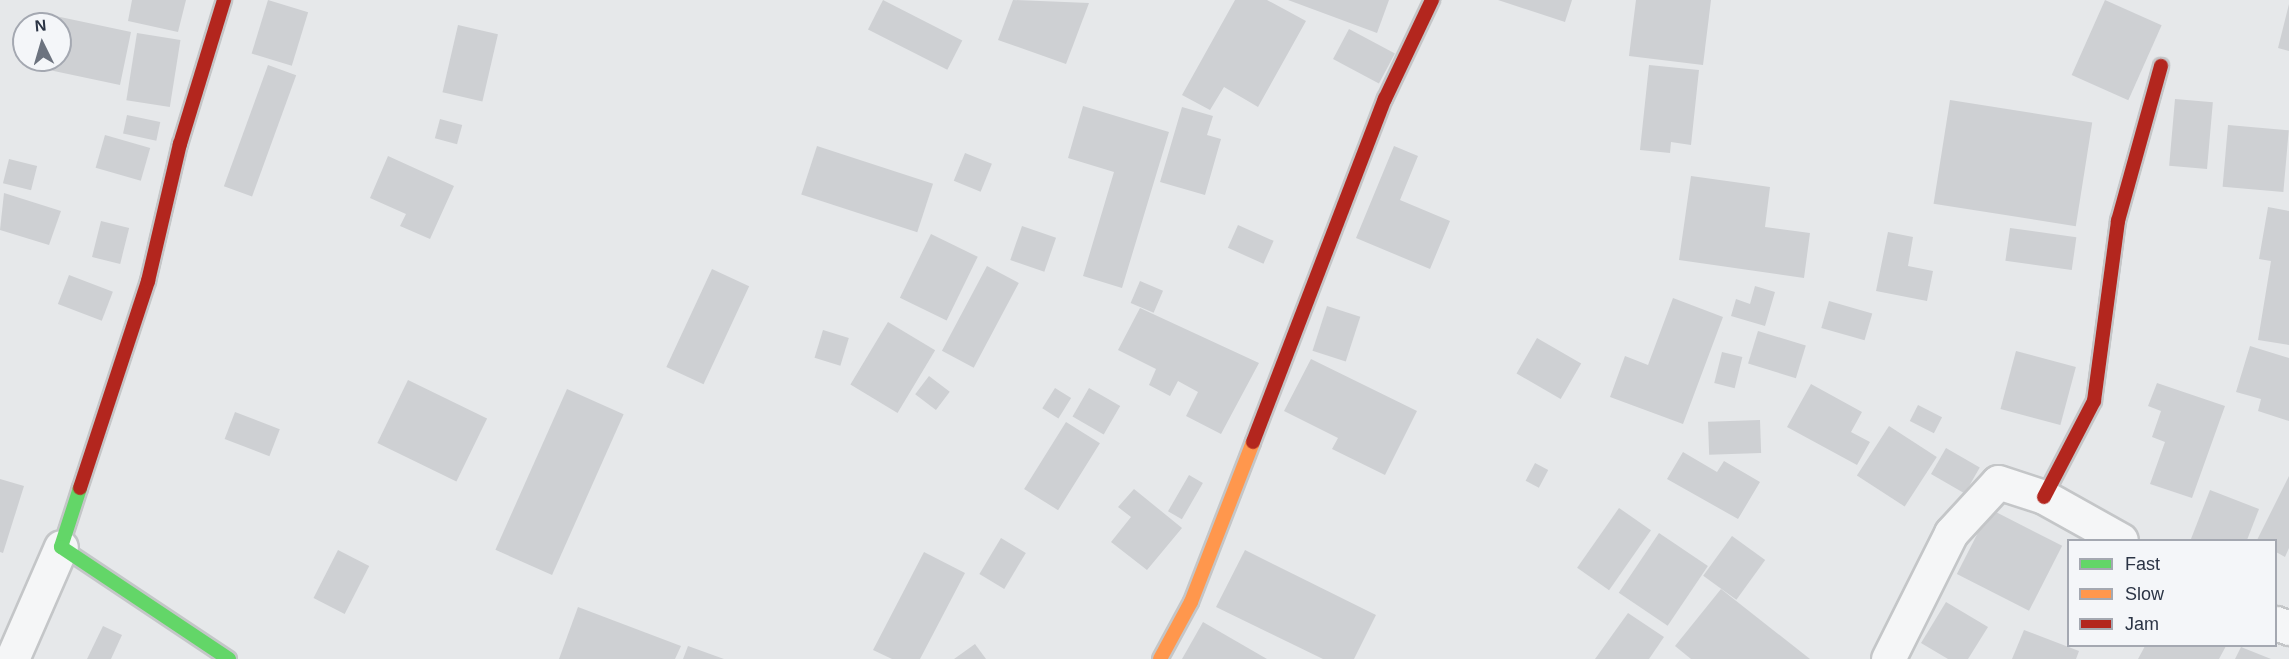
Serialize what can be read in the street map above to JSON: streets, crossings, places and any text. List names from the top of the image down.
{
  "legend": ["Fast", "Slow", "Jam"],
  "north": "top"
}
